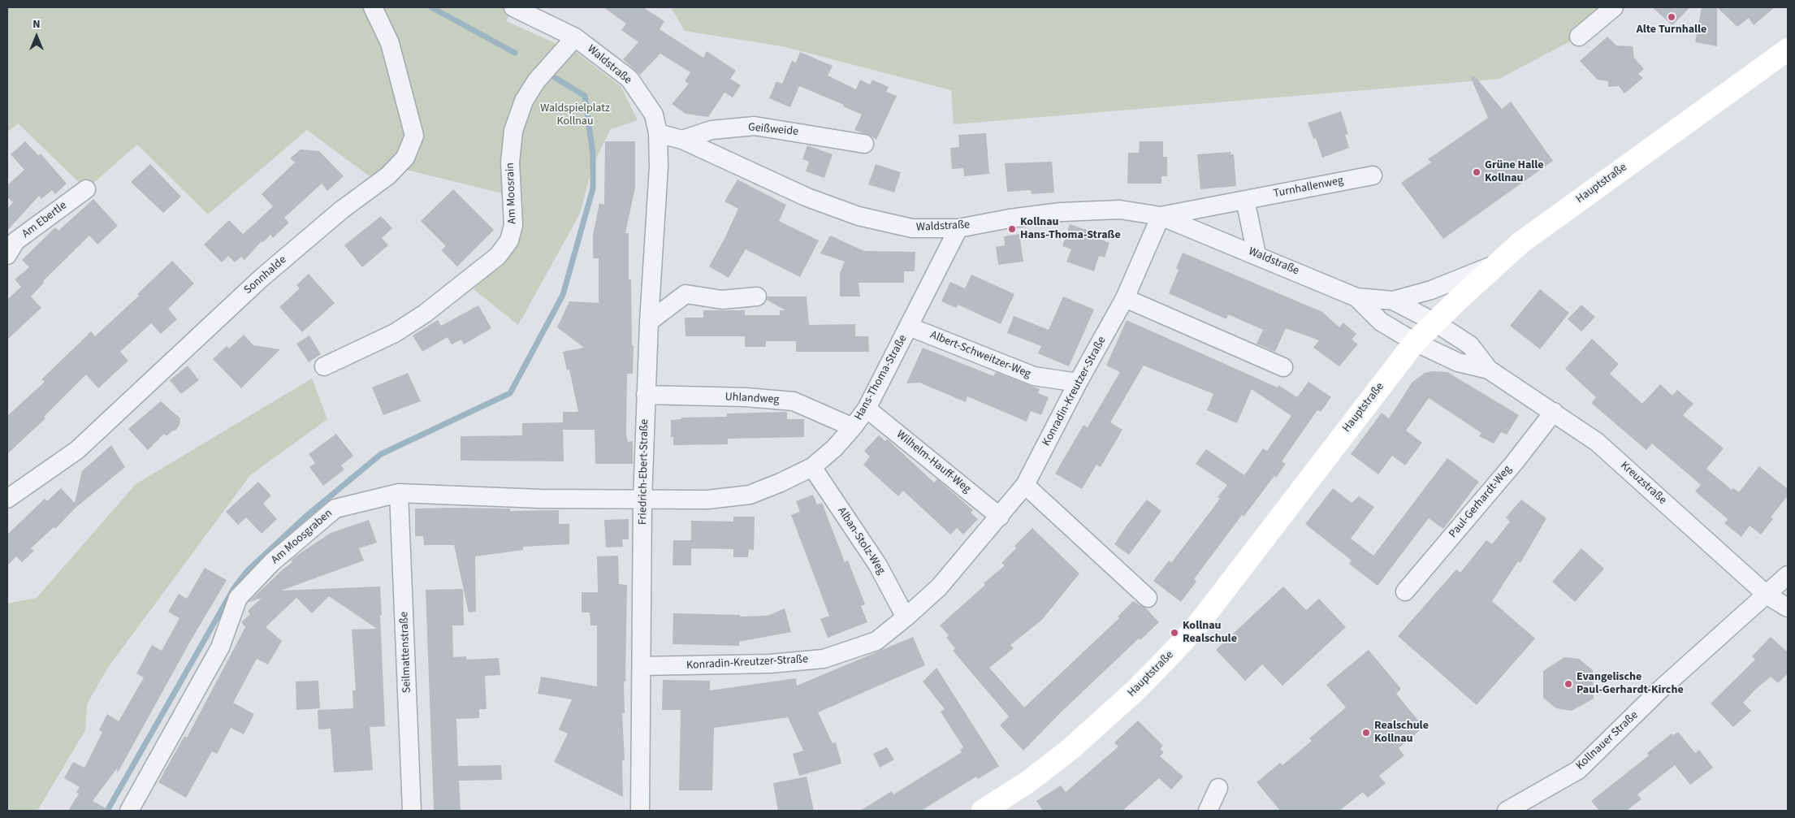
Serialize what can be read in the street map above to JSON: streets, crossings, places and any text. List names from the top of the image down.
{
  "streets": {
    "street": [
      "Waldstraße",
      "Geißweide",
      "Hauptstraße",
      "Turnhallenweg",
      "Am Moosrain",
      "Am Ebertle",
      "Sonnhalde",
      "Albert-Schweitzer-Weg",
      "Hans-Thoma-Straße",
      "Konradin-Kreutzer-Straße",
      "Uhlandweg",
      "Wilhelm-Hauff-Weg",
      "Friedrich-Ebert-Straße",
      "Kreuzstraße",
      "Paul-Gerhardt-Weg",
      "Am Moosgraben",
      "Alban-Stolz-Weg",
      "Seilmattenstraße",
      "Kollnauer Straße"
    ]
  },
  "crossings": [
    ["Waldstraße", "Geißweide"],
    ["Waldstraße", "Hauptstraße"],
    ["Waldstraße", "Turnhallenweg"],
    ["Waldstraße", "Am Moosrain"],
    ["Waldstraße", "Hans-Thoma-Straße"],
    ["Waldstraße", "Konradin-Kreutzer-Straße"],
    ["Waldstraße", "Friedrich-Ebert-Straße"],
    ["Waldstraße", "Kreuzstraße"],
    ["Hauptstraße", "Kreuzstraße"],
    ["Turnhallenweg", "Konradin-Kreutzer-Straße"],
    ["Albert-Schweitzer-Weg", "Hans-Thoma-Straße"],
    ["Albert-Schweitzer-Weg", "Konradin-Kreutzer-Straße"],
    ["Hans-Thoma-Straße", "Uhlandweg"],
    ["Hans-Thoma-Straße", "Wilhelm-Hauff-Weg"],
    ["Hans-Thoma-Straße", "Friedrich-Ebert-Straße"],
    ["Hans-Thoma-Straße", "Am Moosgraben"],
    ["Hans-Thoma-Straße", "Alban-Stolz-Weg"],
    ["Konradin-Kreutzer-Straße", "Wilhelm-Hauff-Weg"],
    ["Konradin-Kreutzer-Straße", "Friedrich-Ebert-Straße"],
    ["Konradin-Kreutzer-Straße", "Alban-Stolz-Weg"],
    ["Uhlandweg", "Friedrich-Ebert-Straße"],
    ["Friedrich-Ebert-Straße", "Am Moosgraben"],
    ["Kreuzstraße", "Paul-Gerhardt-Weg"],
    ["Kreuzstraße", "Kollnauer Straße"],
    ["Am Moosgraben", "Seilmattenstraße"]
  ],
  "parks": ["Waldspielplatz Kollnau"],
  "places": [
    "Alte Turnhalle",
    "Grüne Halle Kollnau",
    "Kollnau Hans-Thoma-Straße",
    "Kollnau Realschule",
    "Evangelische Paul-Gerhardt-Kirche",
    "Realschule Kollnau"
  ],
  "north": "top"
}
